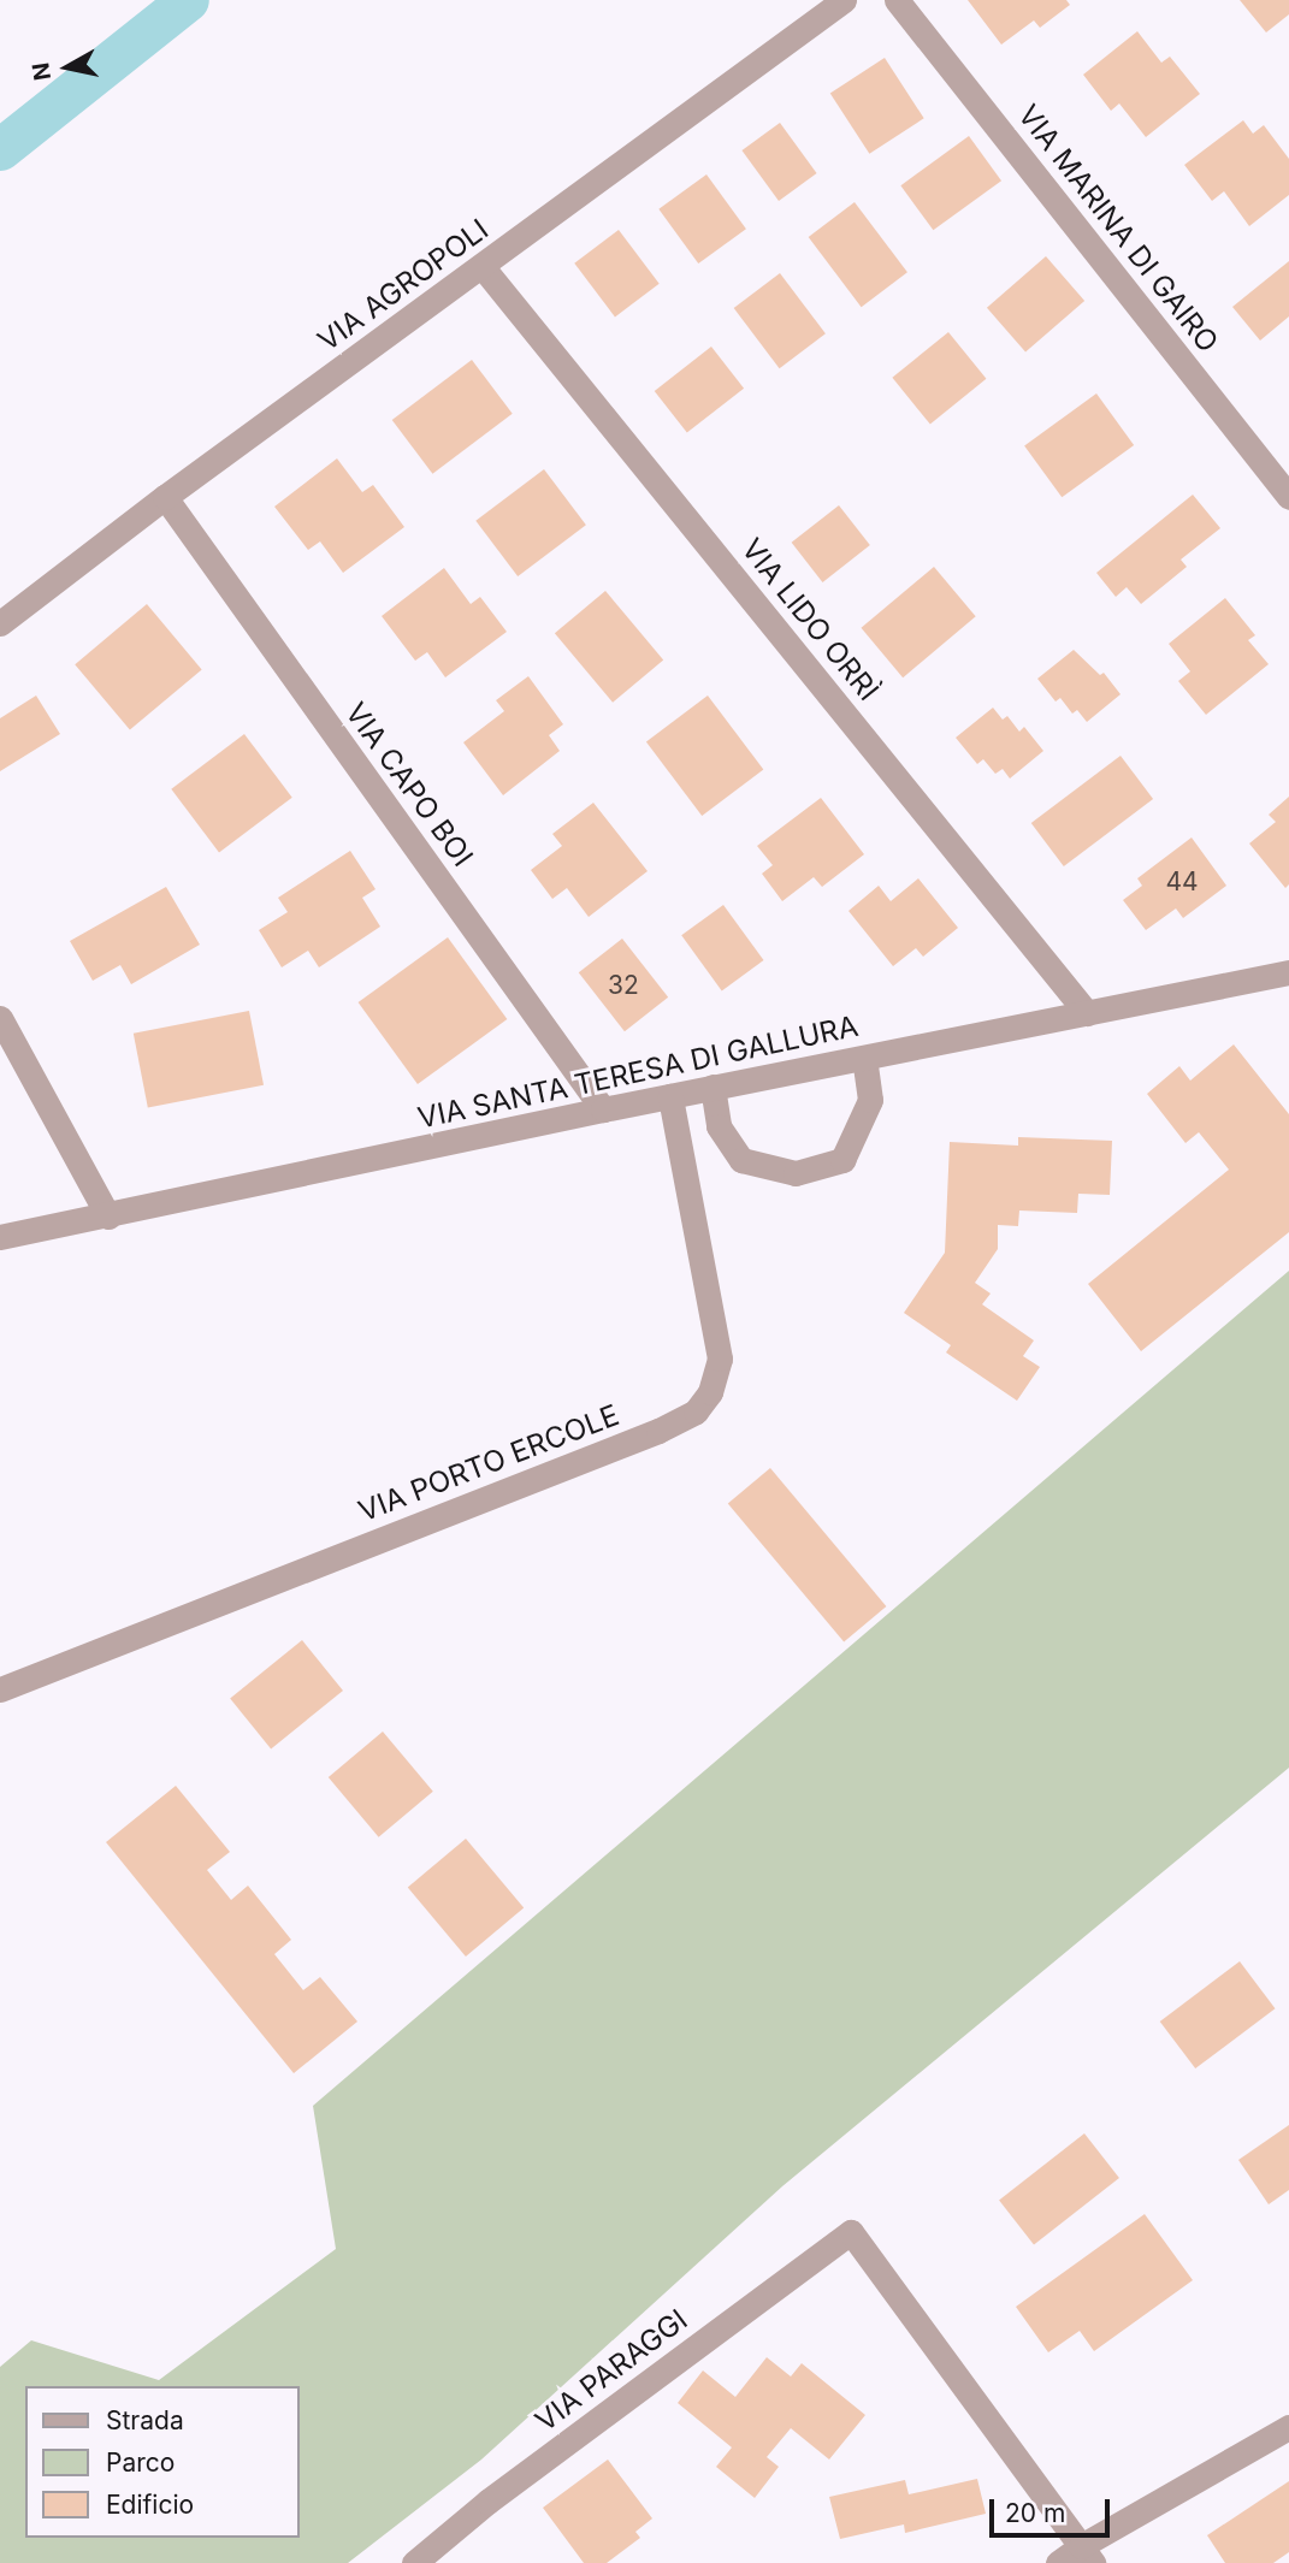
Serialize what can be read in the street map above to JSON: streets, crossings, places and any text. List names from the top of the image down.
{
  "streets": {
    "street": [
      "VIA MARINA DI GAIRO",
      "VIA AGROPOLI",
      "VIA LIDO ORRÌ",
      "VIA CAPO BOI",
      "VIA SANTA TERESA DI GALLURA",
      "VIA PORTO ERCOLE",
      "VIA PARAGGI"
    ]
  },
  "crossings": [
    ["VIA AGROPOLI", "VIA LIDO ORRÌ"],
    ["VIA AGROPOLI", "VIA CAPO BOI"],
    ["VIA LIDO ORRÌ", "VIA SANTA TERESA DI GALLURA"],
    ["VIA CAPO BOI", "VIA SANTA TERESA DI GALLURA"],
    ["VIA SANTA TERESA DI GALLURA", "VIA PORTO ERCOLE"]
  ],
  "house_numbers": ["44", "32"],
  "legend": ["Strada", "Parco", "Edificio"],
  "scale_bar": "20 m",
  "north": "left"
}
